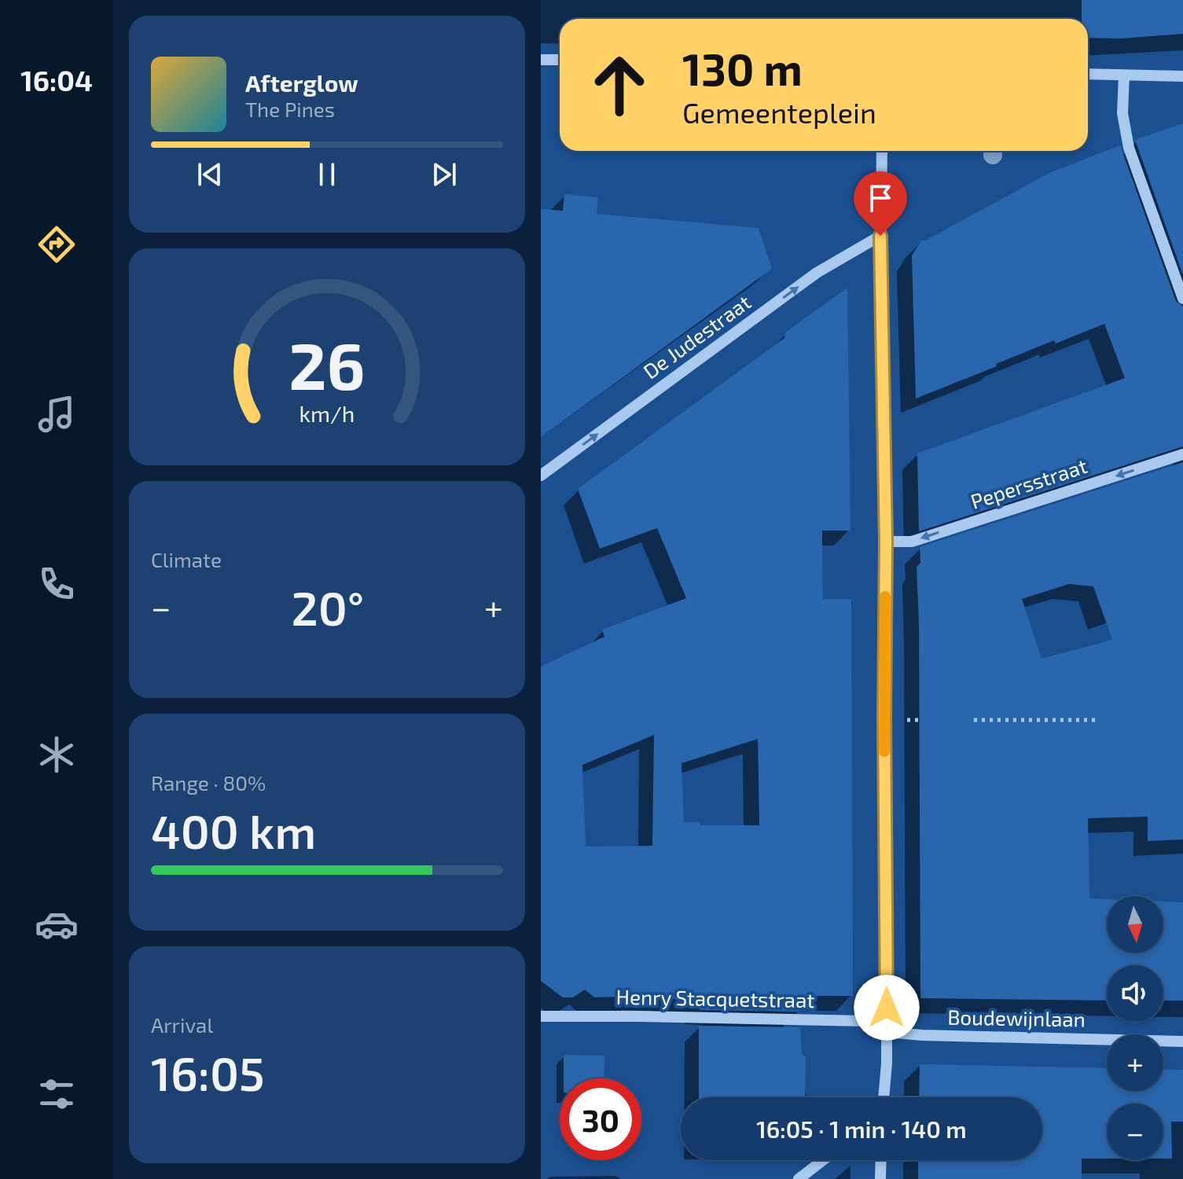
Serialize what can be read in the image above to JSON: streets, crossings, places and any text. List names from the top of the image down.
{
  "streets": {
    "street": [
      "De Judestraat",
      "Pepersstraat",
      "Henry Stacquetstraat",
      "Boudewijnlaan"
    ]
  },
  "crossings": [
    ["Henry Stacquetstraat", "Boudewijnlaan"]
  ],
  "one_way": ["De Judestraat", "Pepersstraat"],
  "north": "bottom",
  "page": {
    "tabs": "16:04",
    "turn": ["130 m", "Gemeenteplein"],
    "song": ["Afterglow", "The Pines"],
    "tile": [
      "Climate",
      ["Range · 80%", "400 km"],
      ["Arrival", "16:05"]
    ],
    "heat": ["−", "20°", "+"],
    "map_buttons": ["+", "−"],
    "limit": "30",
    "trip": "16:05 · 1 min · 140 m",
    "gauge": ["26", "km/h"]
  }
}
